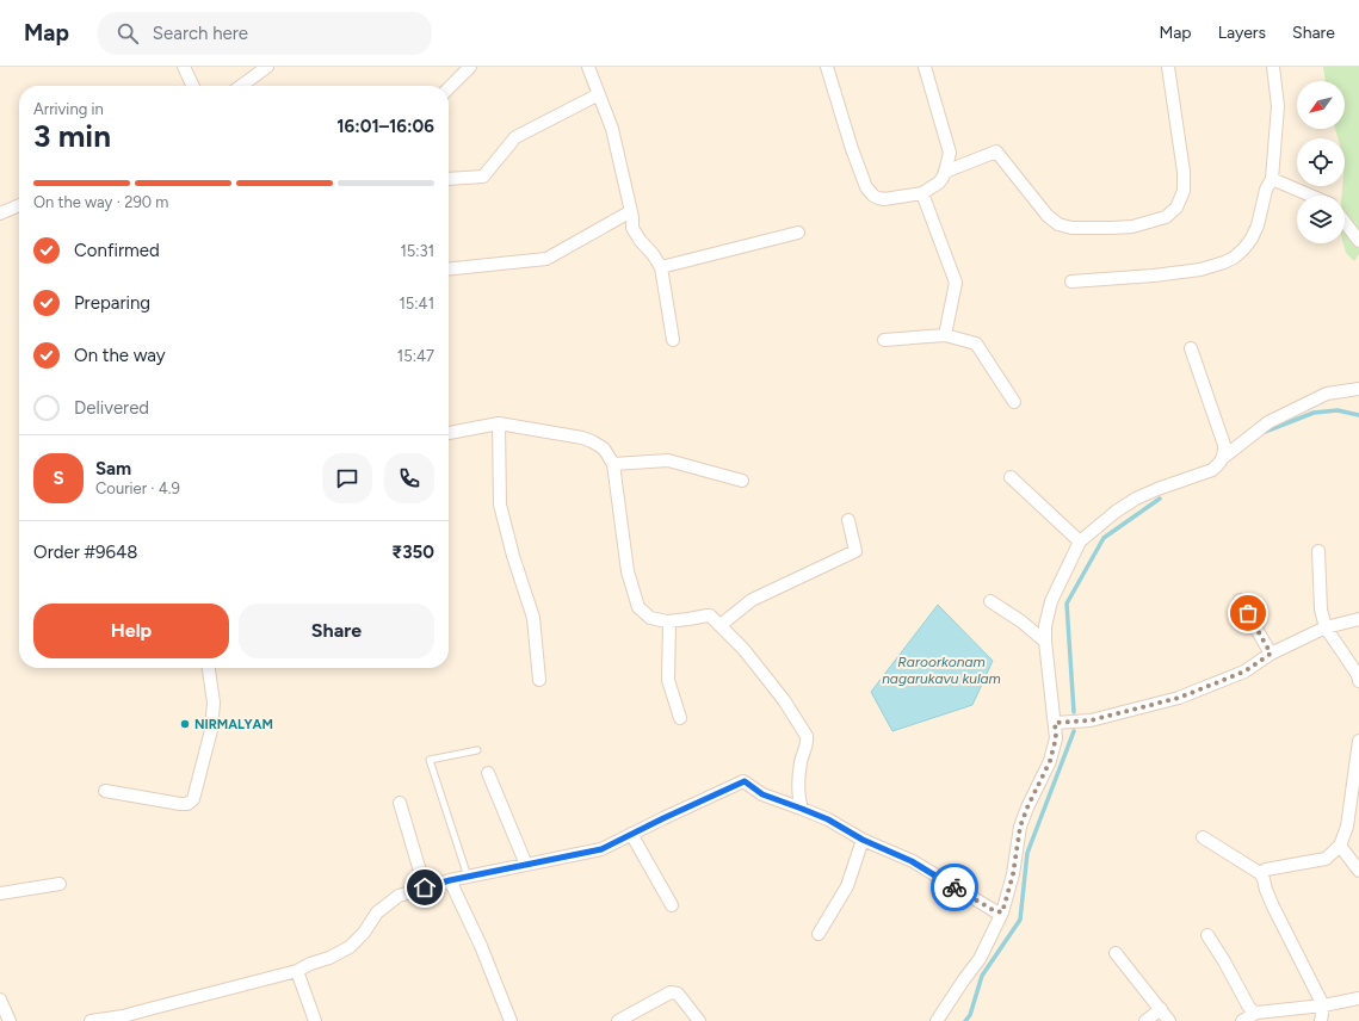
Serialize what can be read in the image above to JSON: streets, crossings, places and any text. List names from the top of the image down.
{
  "water": ["Raroorkonam nagarukavu kulam"],
  "places": ["NIRMALYAM"],
  "north": "bottom left",
  "page": {
    "header": "Map",
    "search": "Search here",
    "nav": ["Map", "Layers", "Share"],
    "heading": ["3 min", "Arriving in", "16:01–16:06"],
    "panel": [
      "Sam",
      "Courier · 4.9",
      "Order #9648",
      "₹350"
    ],
    "bar": "On the way · 290 m",
    "list": [
      ["Confirmed", "15:31"],
      ["Preparing", "15:41"],
      ["On the way", "15:47"],
      "Delivered"
    ],
    "round": "S",
    "buttons": ["Help", "Share"]
  }
}
